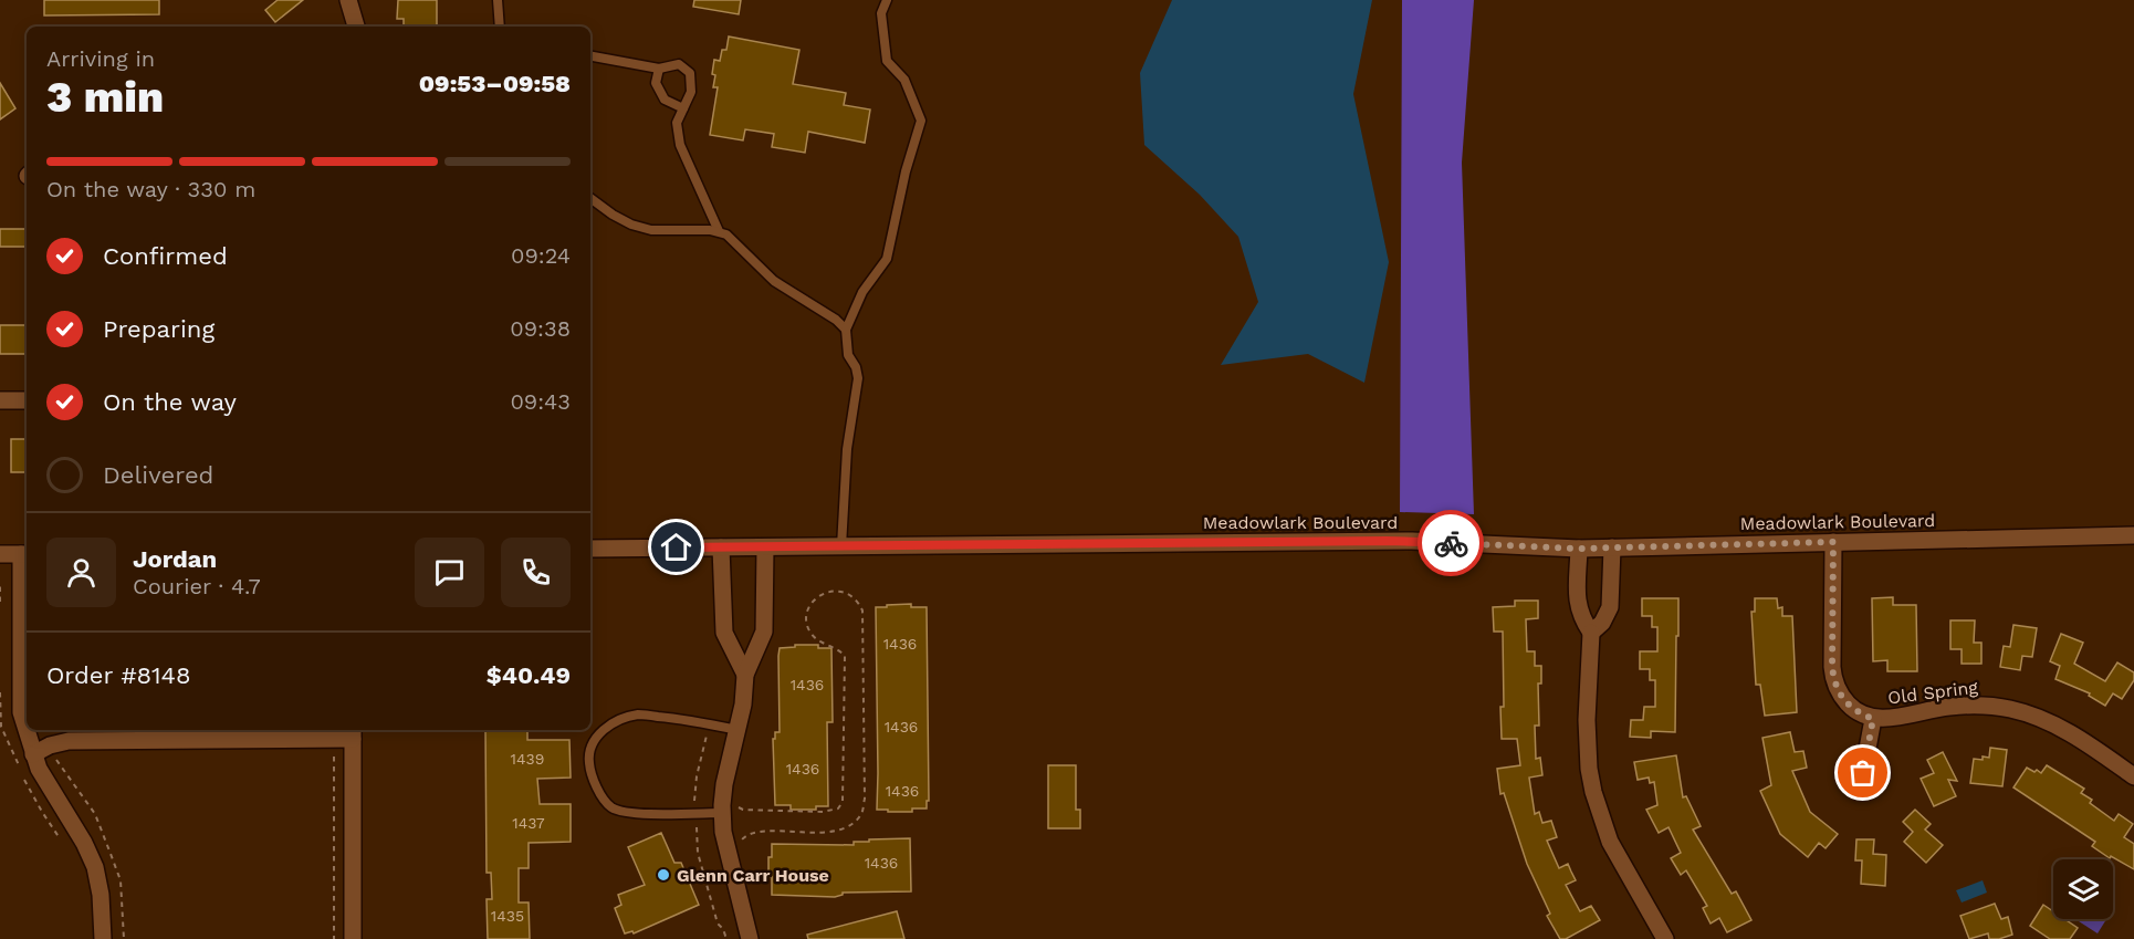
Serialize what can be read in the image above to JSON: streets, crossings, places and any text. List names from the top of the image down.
{
  "streets": {
    "street": ["Meadowlark Boulevard", "Old Spring"]
  },
  "crossings": [
    ["Meadowlark Boulevard", "Old Spring"]
  ],
  "places": ["Glenn Carr House"],
  "house_numbers": [
    "1436",
    "1436",
    "1436",
    "1439",
    "1436",
    "1436",
    "1437",
    "1436",
    "1435"
  ],
  "page": {
    "heading": ["3 min", "Arriving in", "09:53–09:58"],
    "panel": [
      "Jordan",
      "Courier · 4.7",
      "Order #8148",
      "$40.49"
    ],
    "bar": "On the way · 330 m",
    "list": [
      ["Confirmed", "09:24"],
      ["Preparing", "09:38"],
      ["On the way", "09:43"],
      "Delivered"
    ]
  }
}
